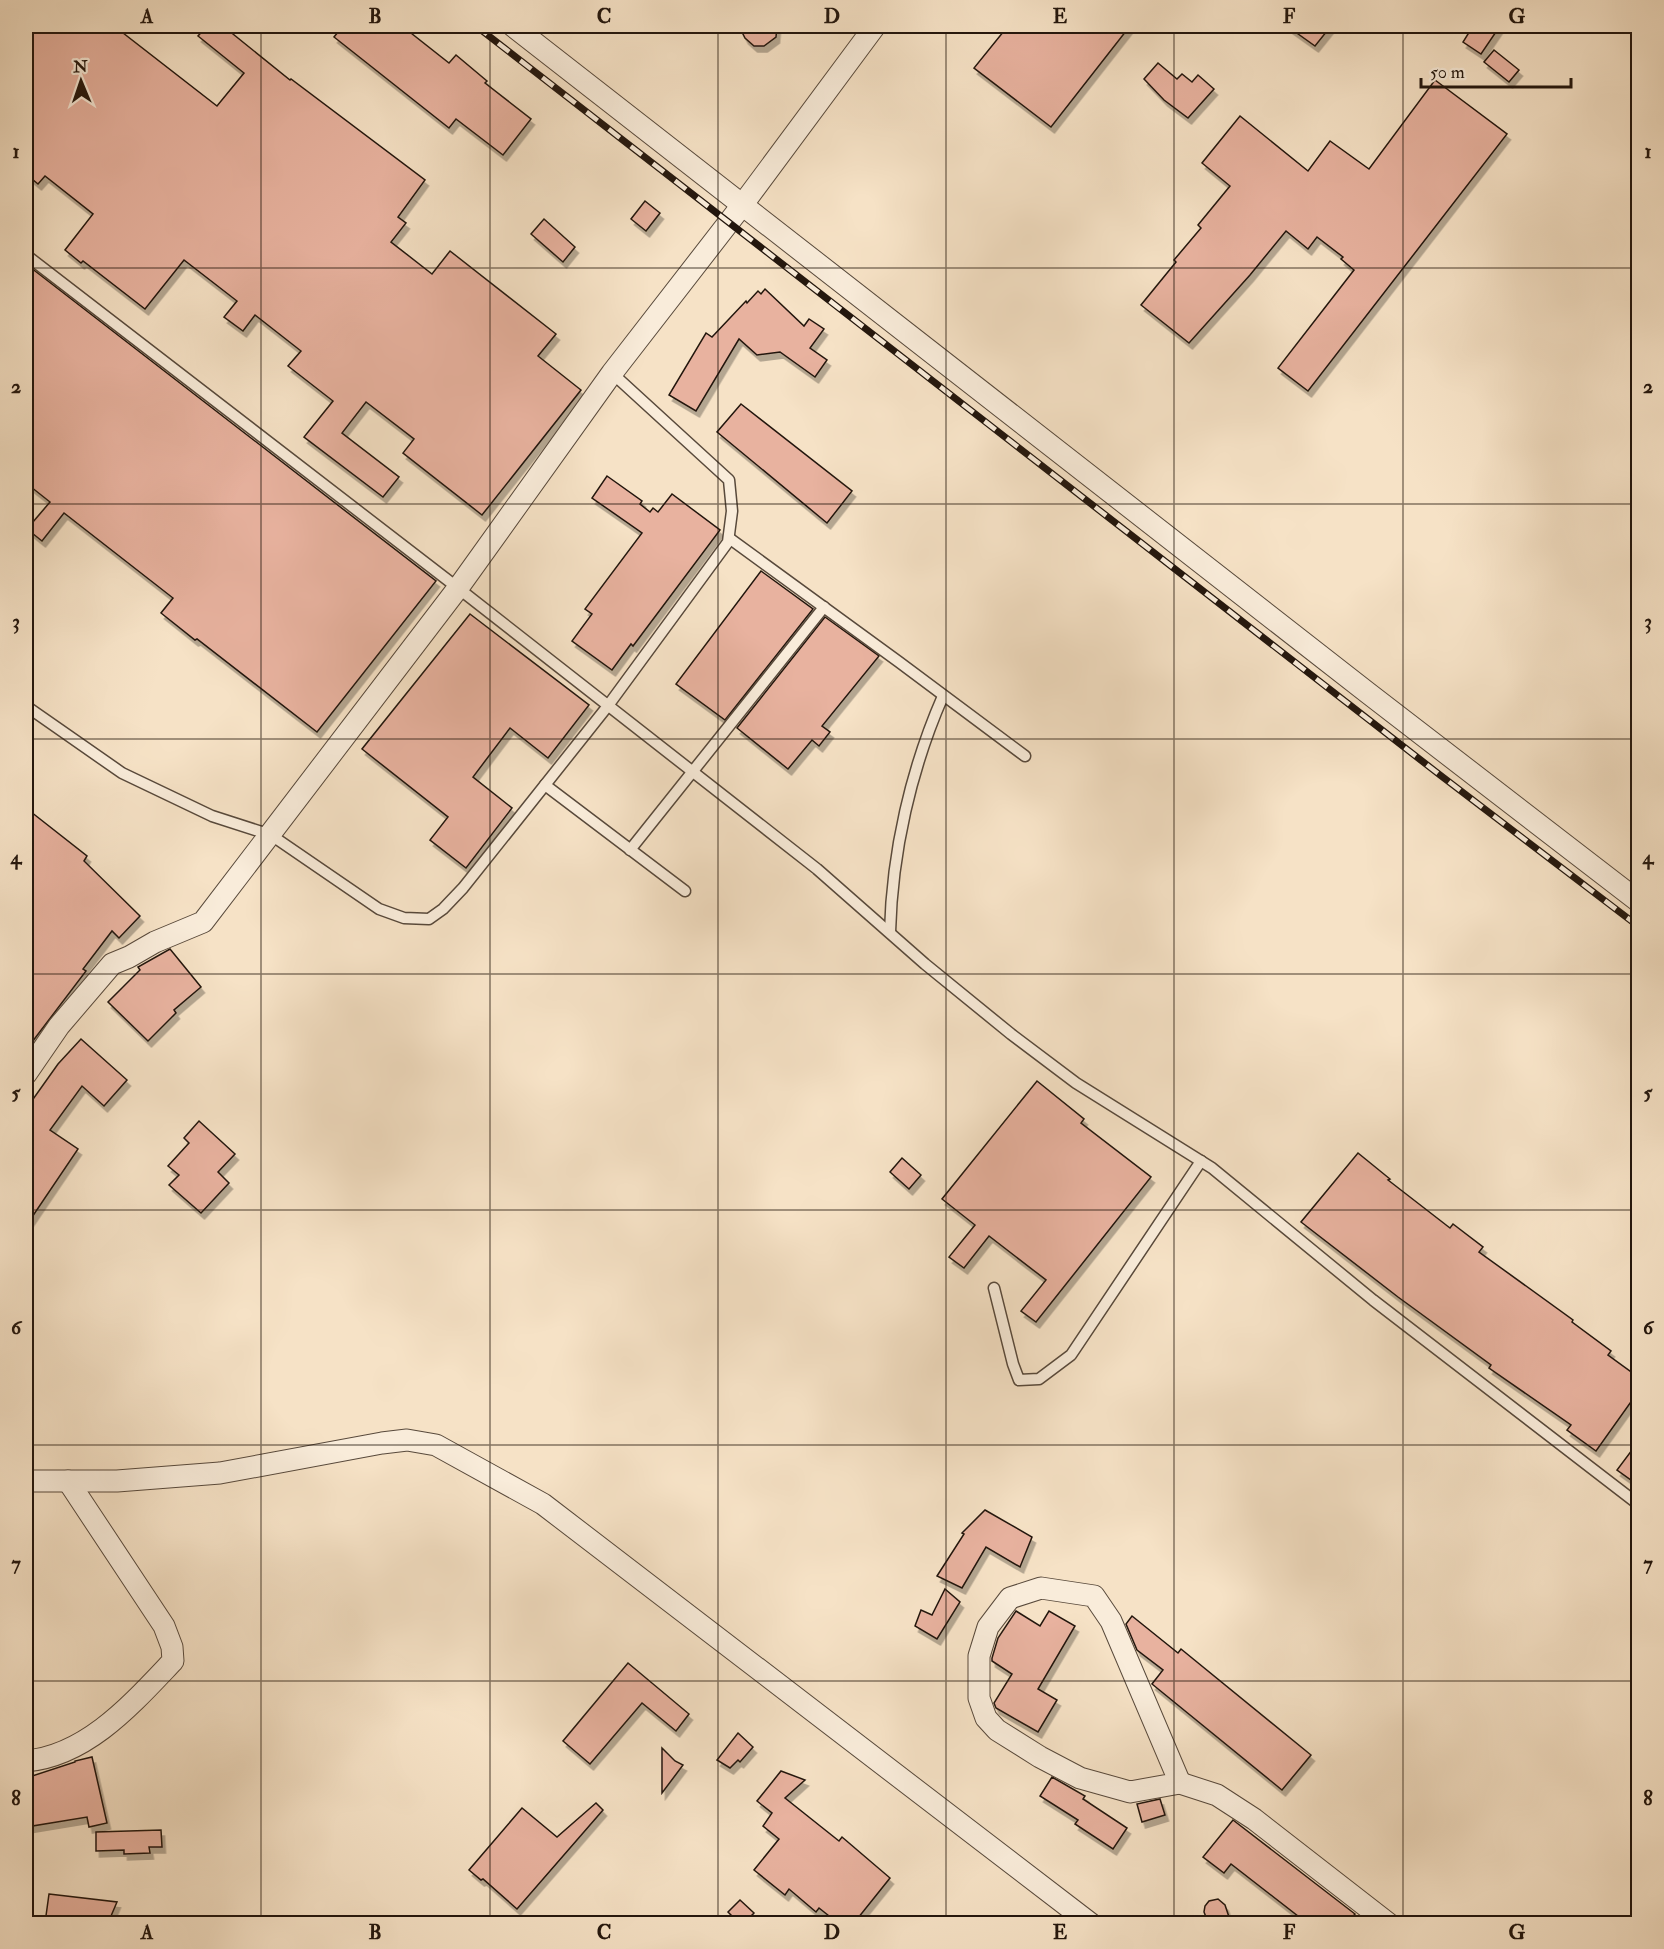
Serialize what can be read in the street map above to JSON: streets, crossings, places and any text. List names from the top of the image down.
{
  "scale_bar": "50 m",
  "north": "top",
  "grid": {
    "columns": [
      "A",
      "B",
      "C",
      "D",
      "E",
      "F",
      "G"
    ],
    "rows": [
      "1",
      "2",
      "3",
      "4",
      "5",
      "6",
      "7",
      "8"
    ]
  }
}
